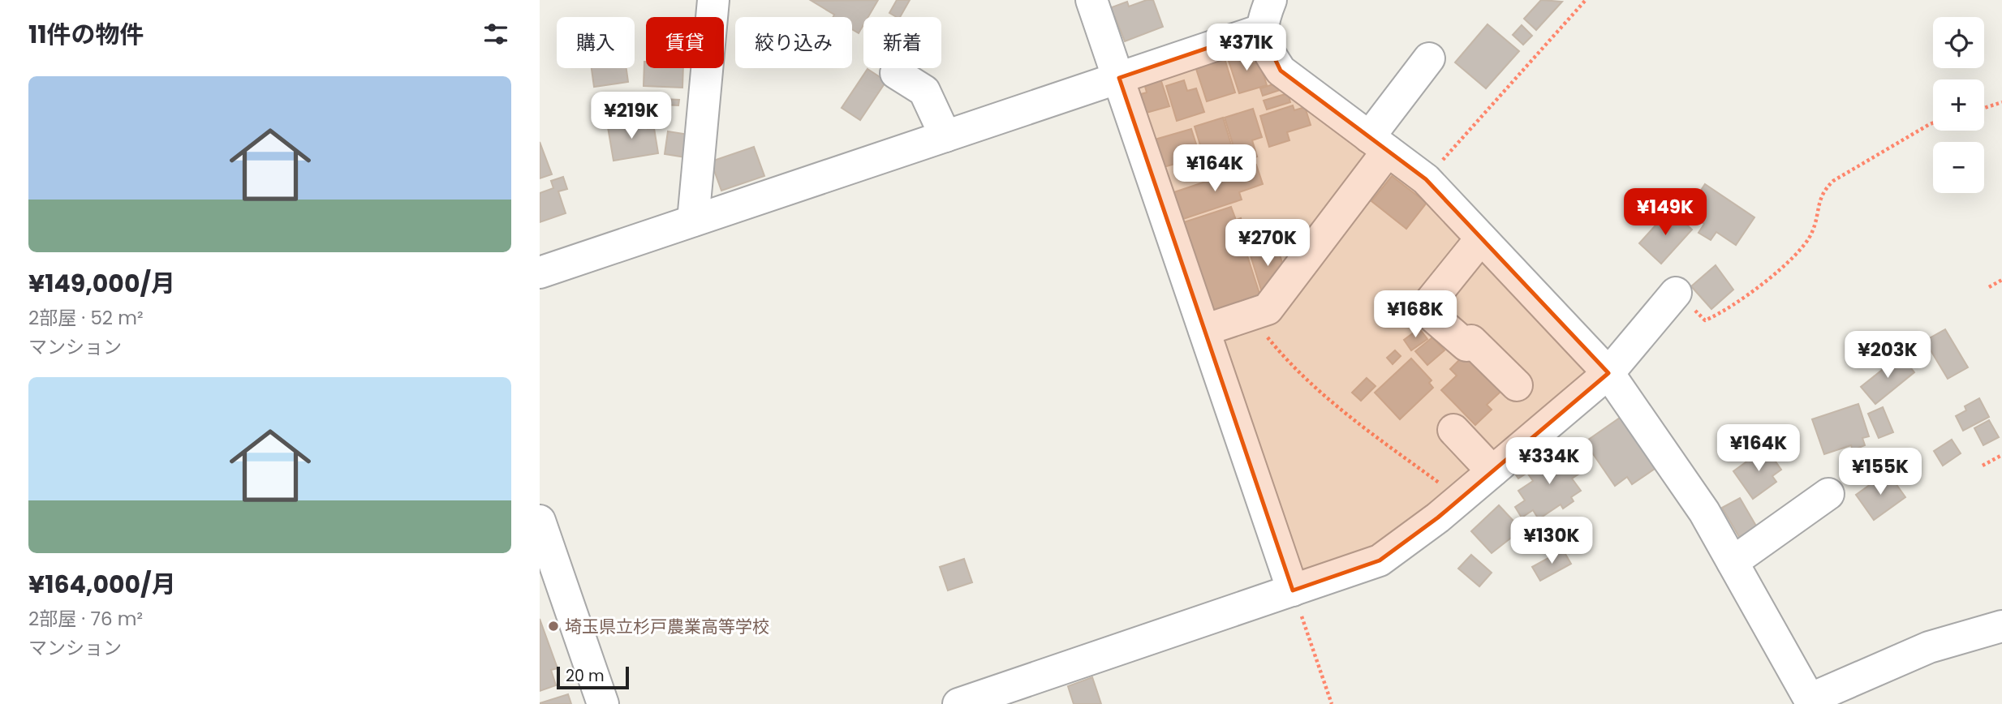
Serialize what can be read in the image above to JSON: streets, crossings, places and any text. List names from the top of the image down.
{
  "places": ["埼玉県立杉戸農業高等学校"],
  "scale_bar": "20 m",
  "page": {
    "heading": "11件の物件",
    "map_buttons": ["+", "−"],
    "chip": [
      "購入",
      "賃貸",
      "絞り込み",
      "新着"
    ],
    "price": [
      "¥371K",
      "¥219K",
      "¥164K",
      "¥149K",
      "¥270K",
      "¥168K",
      "¥203K",
      "¥164K",
      "¥334K",
      "¥155K",
      "¥130K"
    ],
    "list": [
      {
        "name": "¥149,000/月",
        "note": "2部屋 · 52 m² · マンション"
      },
      {
        "name": "¥164,000/月",
        "note": "2部屋 · 76 m² · マンション"
      }
    ],
    "scale": "20 m"
  }
}
